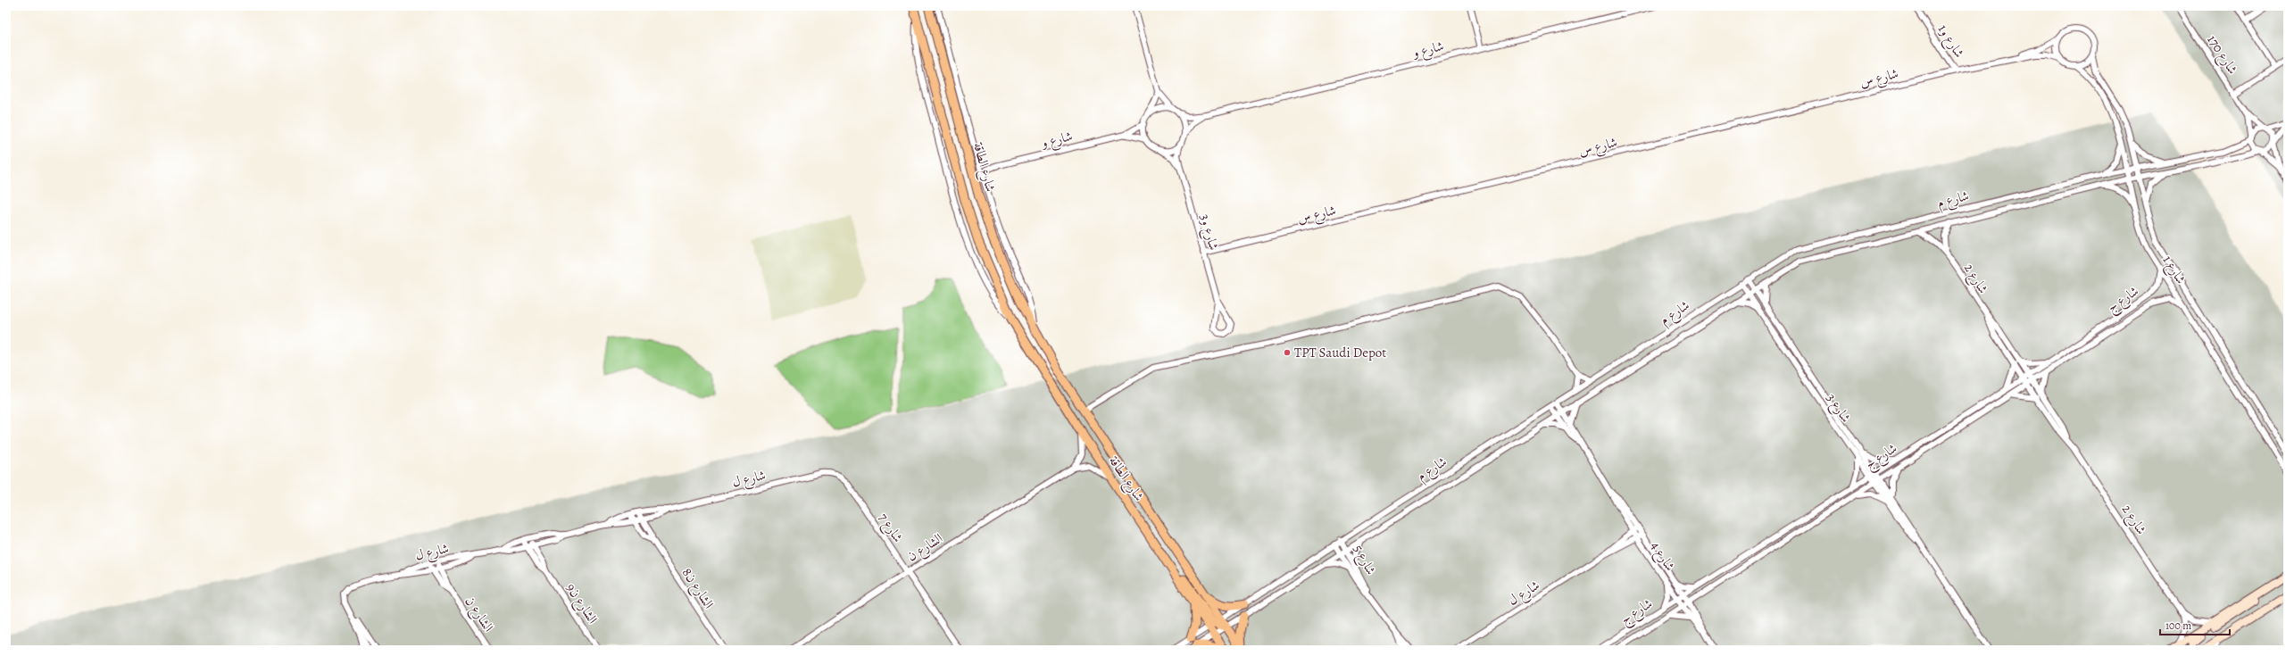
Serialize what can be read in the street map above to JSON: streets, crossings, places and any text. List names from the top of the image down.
{
  "streets": {
    "main road": ["شارع الطاقة"],
    "street": [
      "شارع و1",
      "شارع و",
      "شارع 170",
      "شارع س",
      "شارع م",
      "شارع و3",
      "شارع 1",
      "شارع 2",
      "شارع ج",
      "شارع 3",
      "شارع ل",
      "شارع 7",
      "الشارع ن",
      "شارع 4",
      "شارع 5",
      "الشارع ن8",
      "الشارع ن9"
    ]
  },
  "crossings": [
    ["شارع و1", "شارع س"],
    ["شارع و", "شارع الطاقة"],
    ["شارع و", "شارع و3"],
    ["شارع 170", "شارع م"],
    ["شارع س", "شارع و3"],
    ["شارع س", "شارع 1"],
    ["شارع الطاقة", "شارع م"],
    ["شارع الطاقة", "الشارع ن"],
    ["شارع م", "شارع 1"],
    ["شارع م", "شارع 2"],
    ["شارع م", "شارع 3"],
    ["شارع م", "شارع 4"],
    ["شارع م", "شارع 5"],
    ["شارع 1", "شارع ج"],
    ["شارع 2", "شارع ج"],
    ["شارع ج", "شارع 3"],
    ["شارع ج", "شارع 4"],
    ["شارع ل", "شارع 7"],
    ["شارع ل", "الشارع ن"],
    ["شارع ل", "شارع 4"],
    ["شارع ل", "الشارع ن8"],
    ["شارع ل", "الشارع ن9"],
    ["شارع 7", "الشارع ن"]
  ],
  "places": ["TPT Saudi Depot"],
  "scale_bar": "100 m"
}
